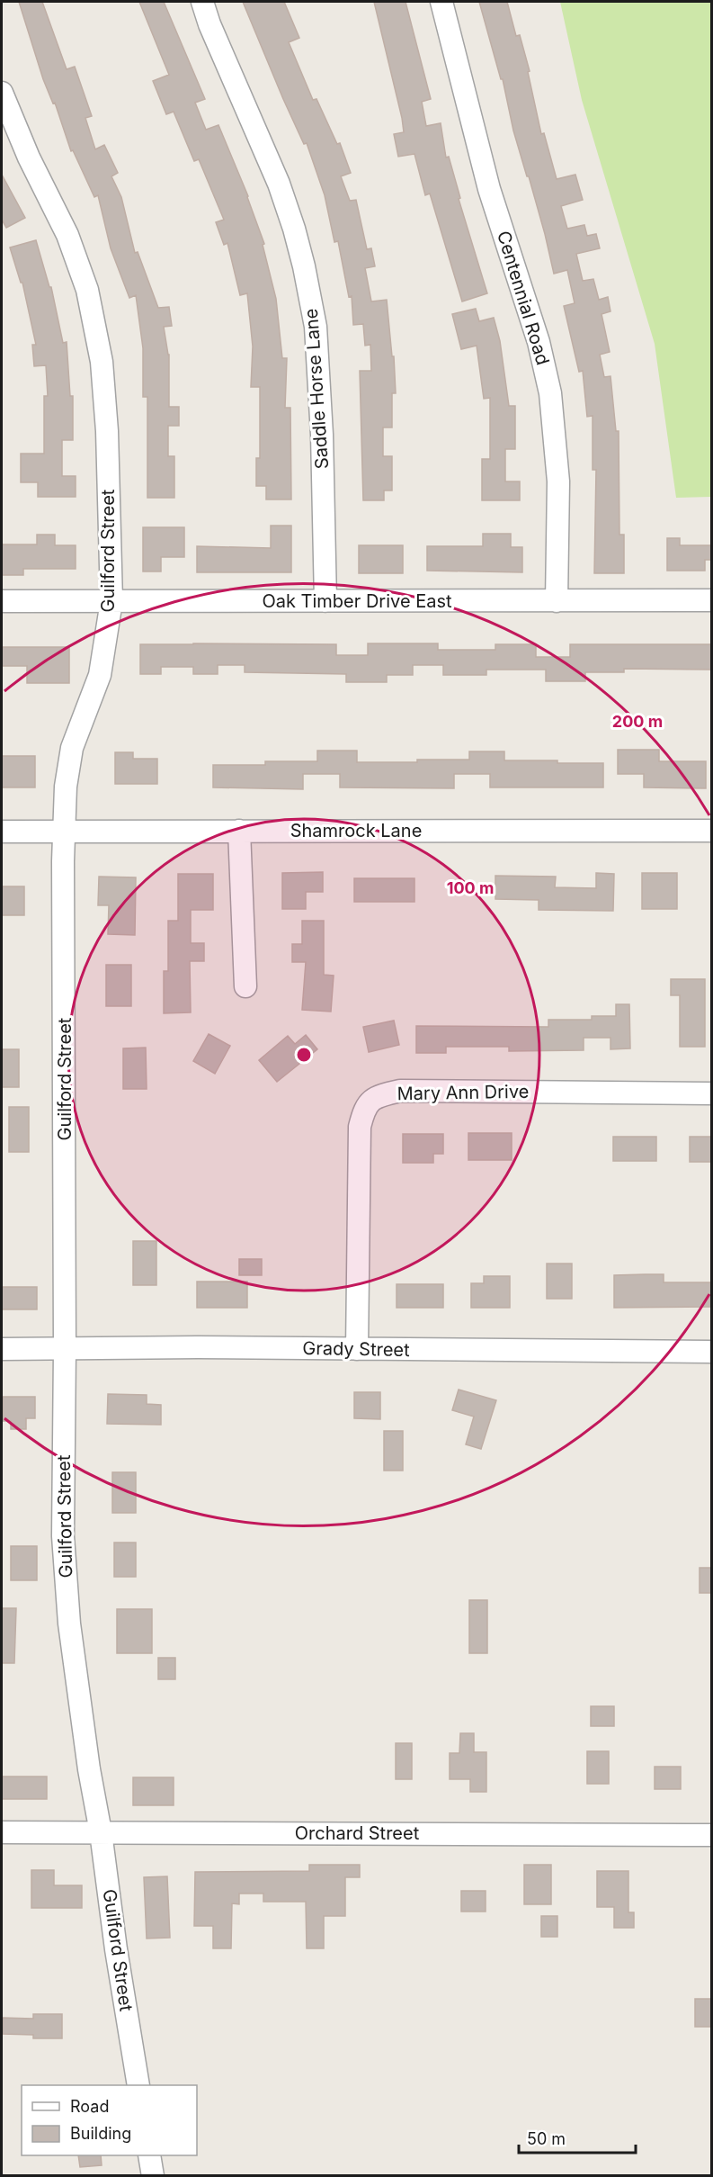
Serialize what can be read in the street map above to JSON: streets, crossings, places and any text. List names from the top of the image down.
{
  "streets": {
    "street": [
      "Centennial Road",
      "Saddle Horse Lane",
      "Guilford Street",
      "Oak Timber Drive East",
      "Shamrock Lane",
      "Mary Ann Drive",
      "Grady Street",
      "Orchard Street"
    ]
  },
  "crossings": [
    ["Centennial Road", "Oak Timber Drive East"],
    ["Saddle Horse Lane", "Oak Timber Drive East"],
    ["Guilford Street", "Oak Timber Drive East"],
    ["Guilford Street", "Shamrock Lane"],
    ["Guilford Street", "Grady Street"],
    ["Guilford Street", "Orchard Street"],
    ["Mary Ann Drive", "Grady Street"]
  ],
  "legend": ["Road", "Building"],
  "scale_bar": "50 m",
  "rings": ["200 m", "100 m"]
}
